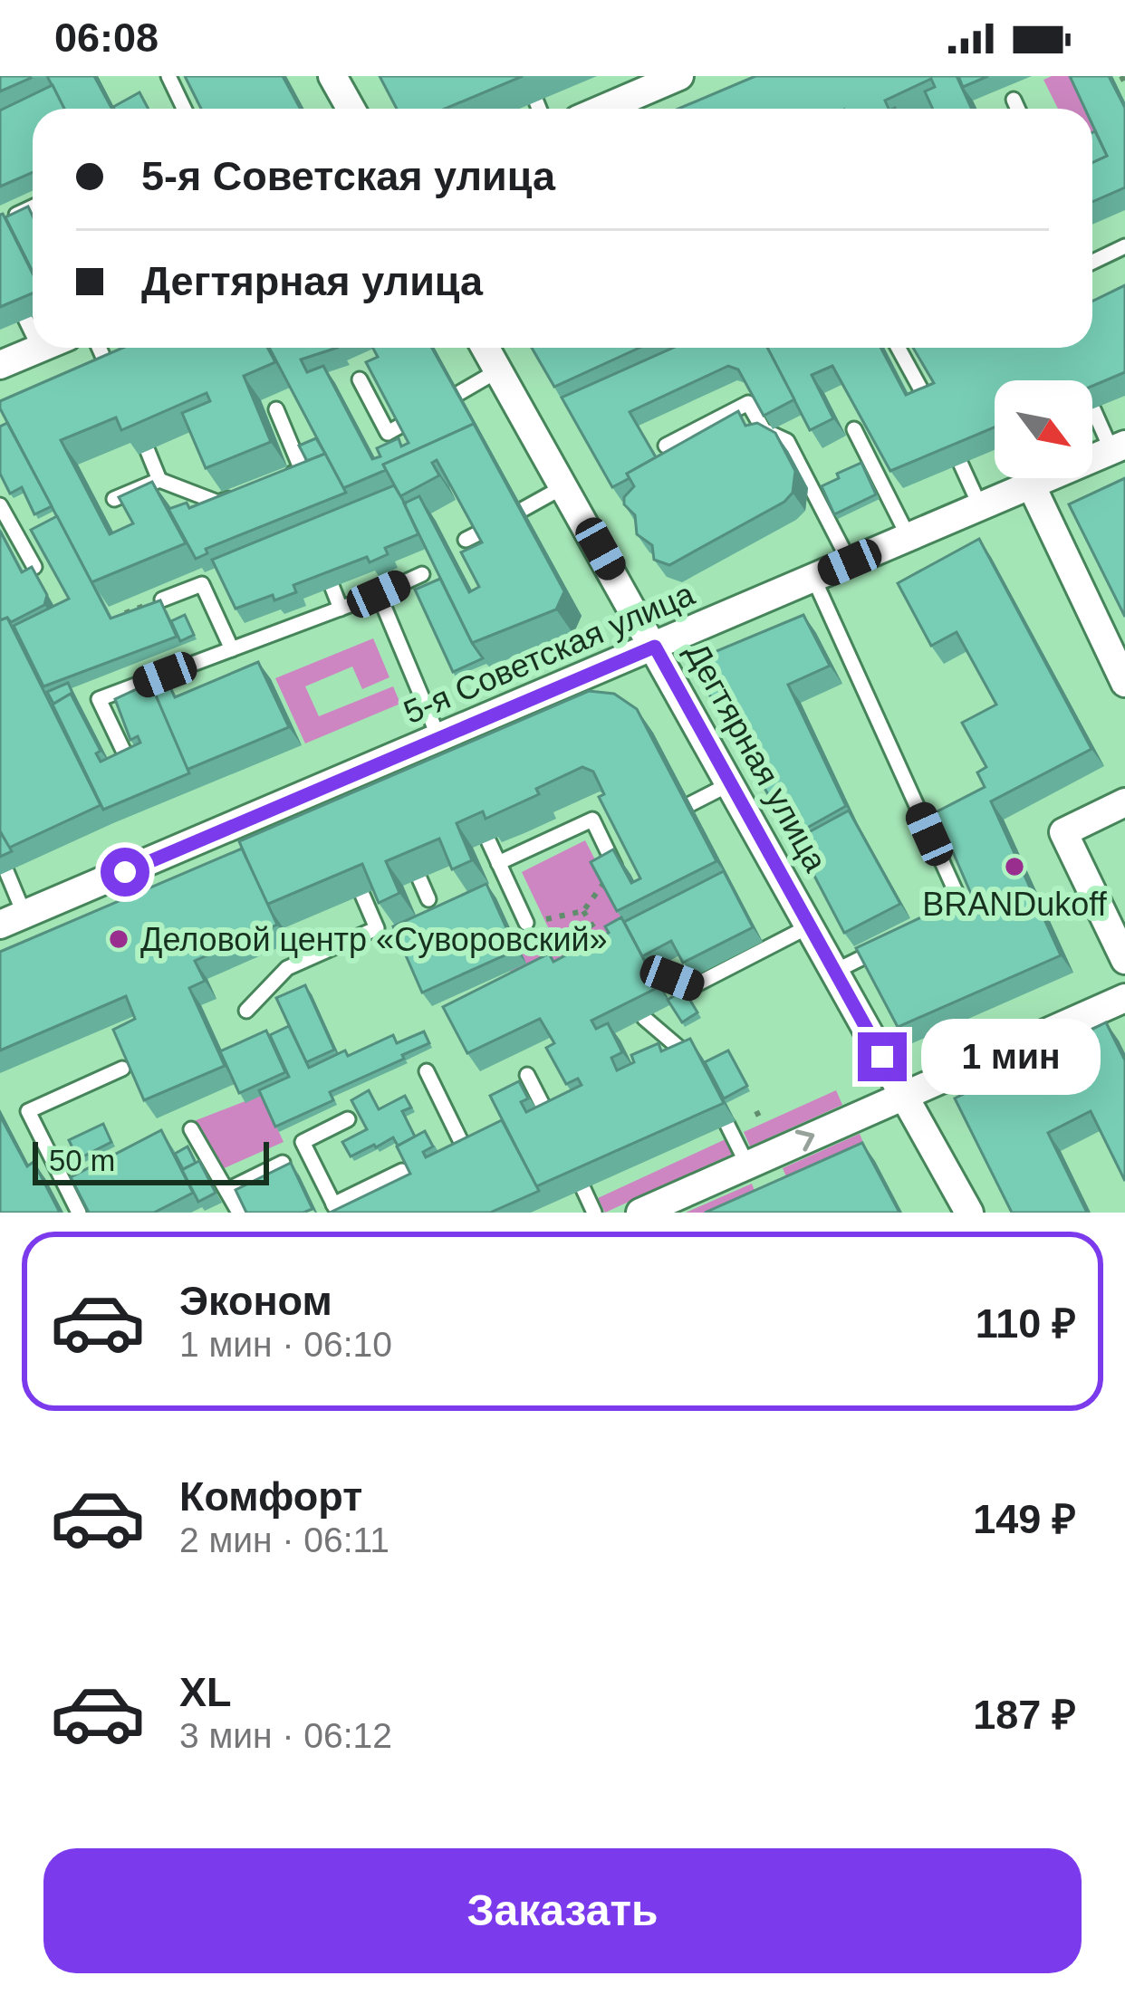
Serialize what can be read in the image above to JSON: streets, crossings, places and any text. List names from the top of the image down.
{
  "streets": {
    "street": ["5-я Советская улица", "Дегтярная улица"]
  },
  "crossings": [
    ["5-я Советская улица", "Дегтярная улица"]
  ],
  "places": ["BRANDukoff", "Деловой центр «Суворовский»"],
  "scale_bar": "50 m",
  "north": "bottom right",
  "page": {
    "status": "06:08",
    "banner": ["5-я Советская улица", "Дегтярная улица"],
    "bubble": "1 мин",
    "scale": "50 m",
    "list": [
      {
        "name": "Эконом",
        "note": "1 мин · 06:10",
        "value": "110 ₽"
      },
      {
        "name": "Комфорт",
        "note": "2 мин · 06:11",
        "value": "149 ₽"
      },
      {
        "name": "XL",
        "note": "3 мин · 06:12",
        "value": "187 ₽"
      }
    ],
    "buttons": "Заказать"
  }
}
